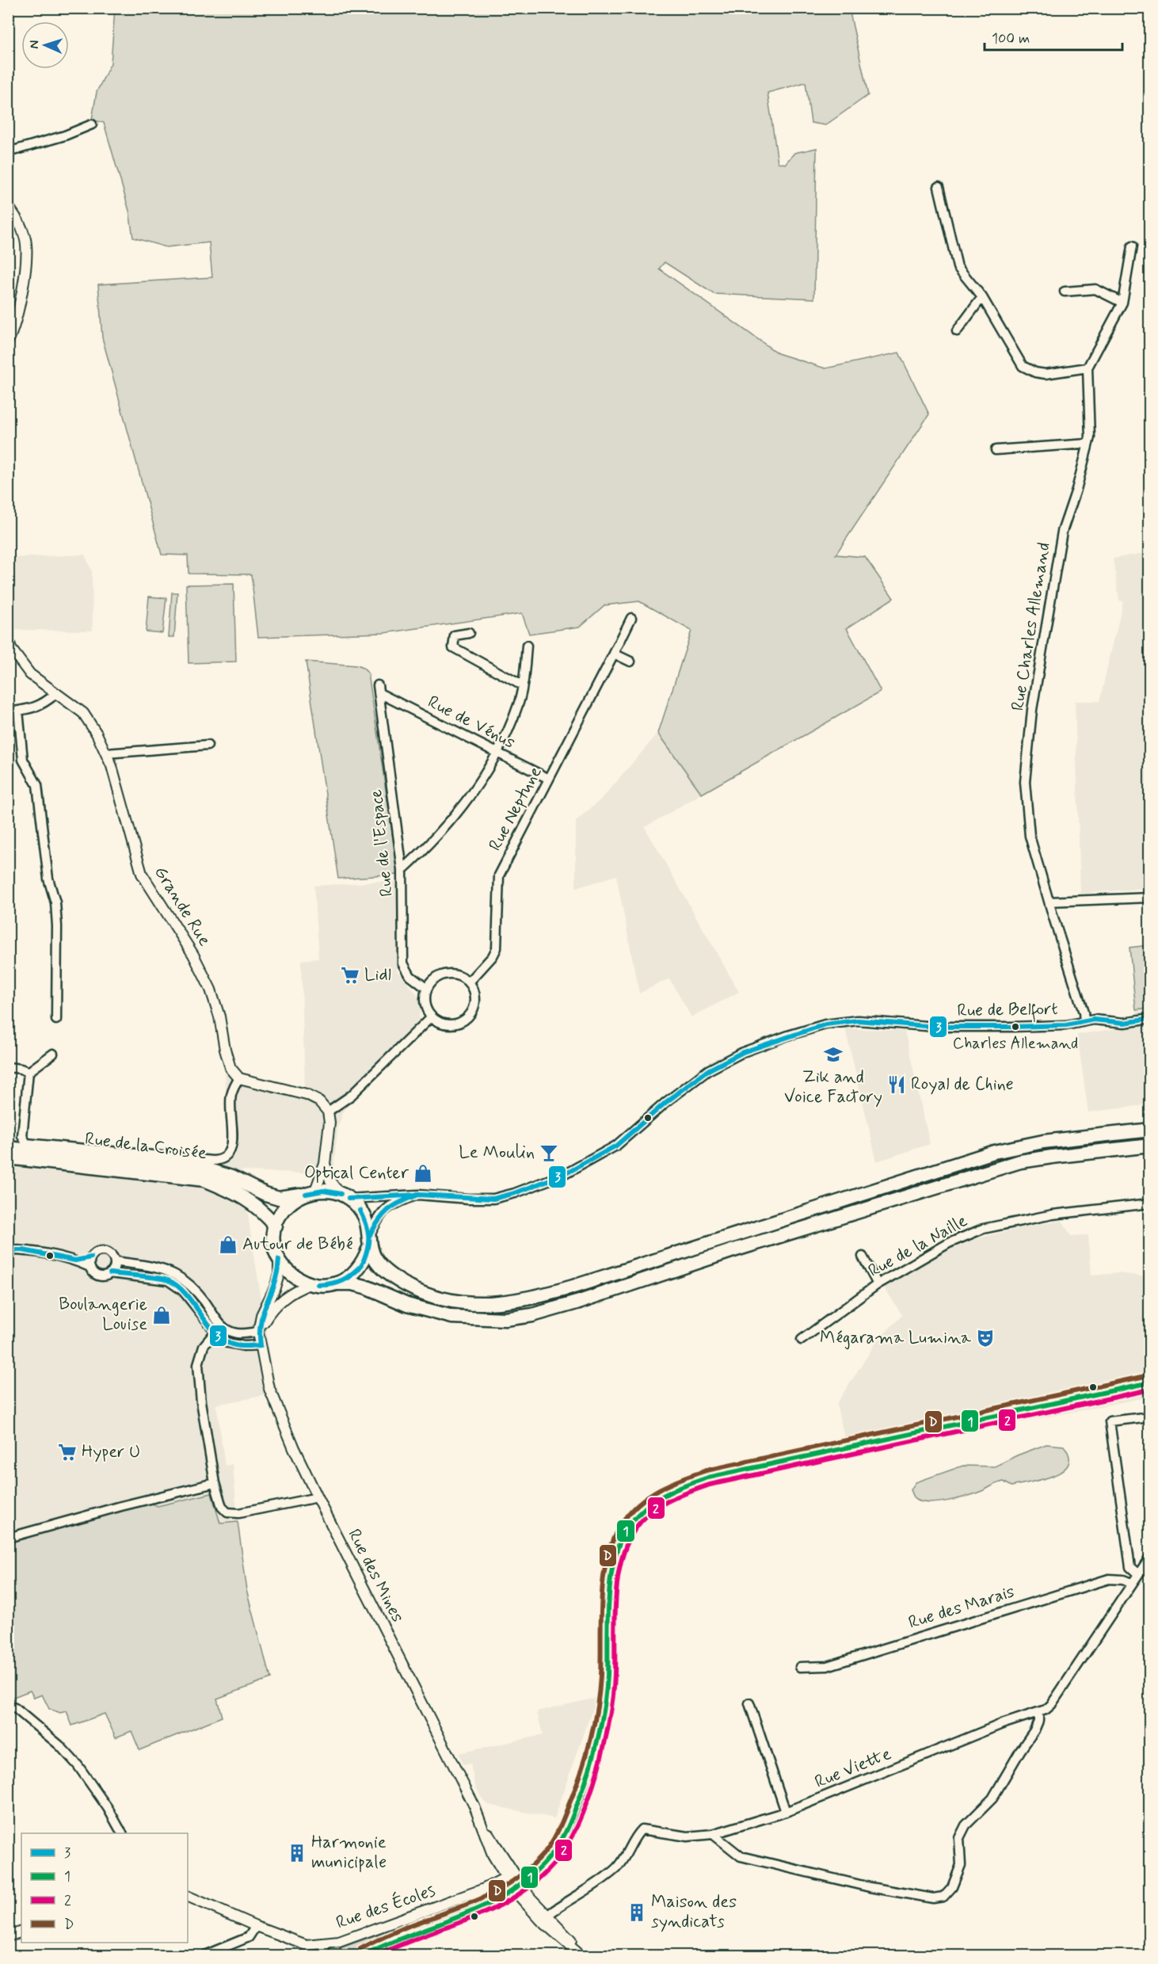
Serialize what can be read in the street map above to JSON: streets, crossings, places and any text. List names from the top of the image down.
{
  "streets": {
    "main road": ["Rue de la Croisée"],
    "street": [
      "Rue Charles Allemand",
      "Rue de Vénus",
      "Rue Neptune",
      "Rue de l'Espace",
      "Grande Rue",
      "Rue de Belfort",
      "Rue de la Naille",
      "Rue des Mines",
      "Rue des Marais",
      "Rue Viette",
      "Rue des Écoles"
    ]
  },
  "crossings": [
    ["Rue Charles Allemand", "Rue de Belfort"],
    ["Rue de Vénus", "Rue Neptune"],
    ["Rue de Vénus", "Rue de l'Espace"],
    ["Rue Neptune", "Rue de l'Espace"],
    ["Rue de la Croisée", "Rue des Mines"],
    ["Rue des Mines", "Rue Viette"],
    ["Rue des Mines", "Rue des Écoles"],
    ["Rue des Marais", "Rue Viette"]
  ],
  "places": {
    "supermarket": ["Lidl", "Hyper U"],
    "other": ["Charles Allemand"],
    "school or university": ["Zik and Voice Factory"],
    "restaurant": ["Royal de Chine"],
    "bar": ["Le Moulin"],
    "shop": ["Optical Center", "Autour de Bébé", "Boulangerie Louise"],
    "theatre": ["Mégarama Lumina"],
    "building": ["Harmonie municipale", "Maison des syndicats"]
  },
  "lines": [
    "transit line 3",
    "transit line D",
    "transit line 1",
    "transit line 2"
  ],
  "legend": [
    "3",
    "1",
    "2",
    "D"
  ],
  "scale_bar": "100 m",
  "north": "left"
}
